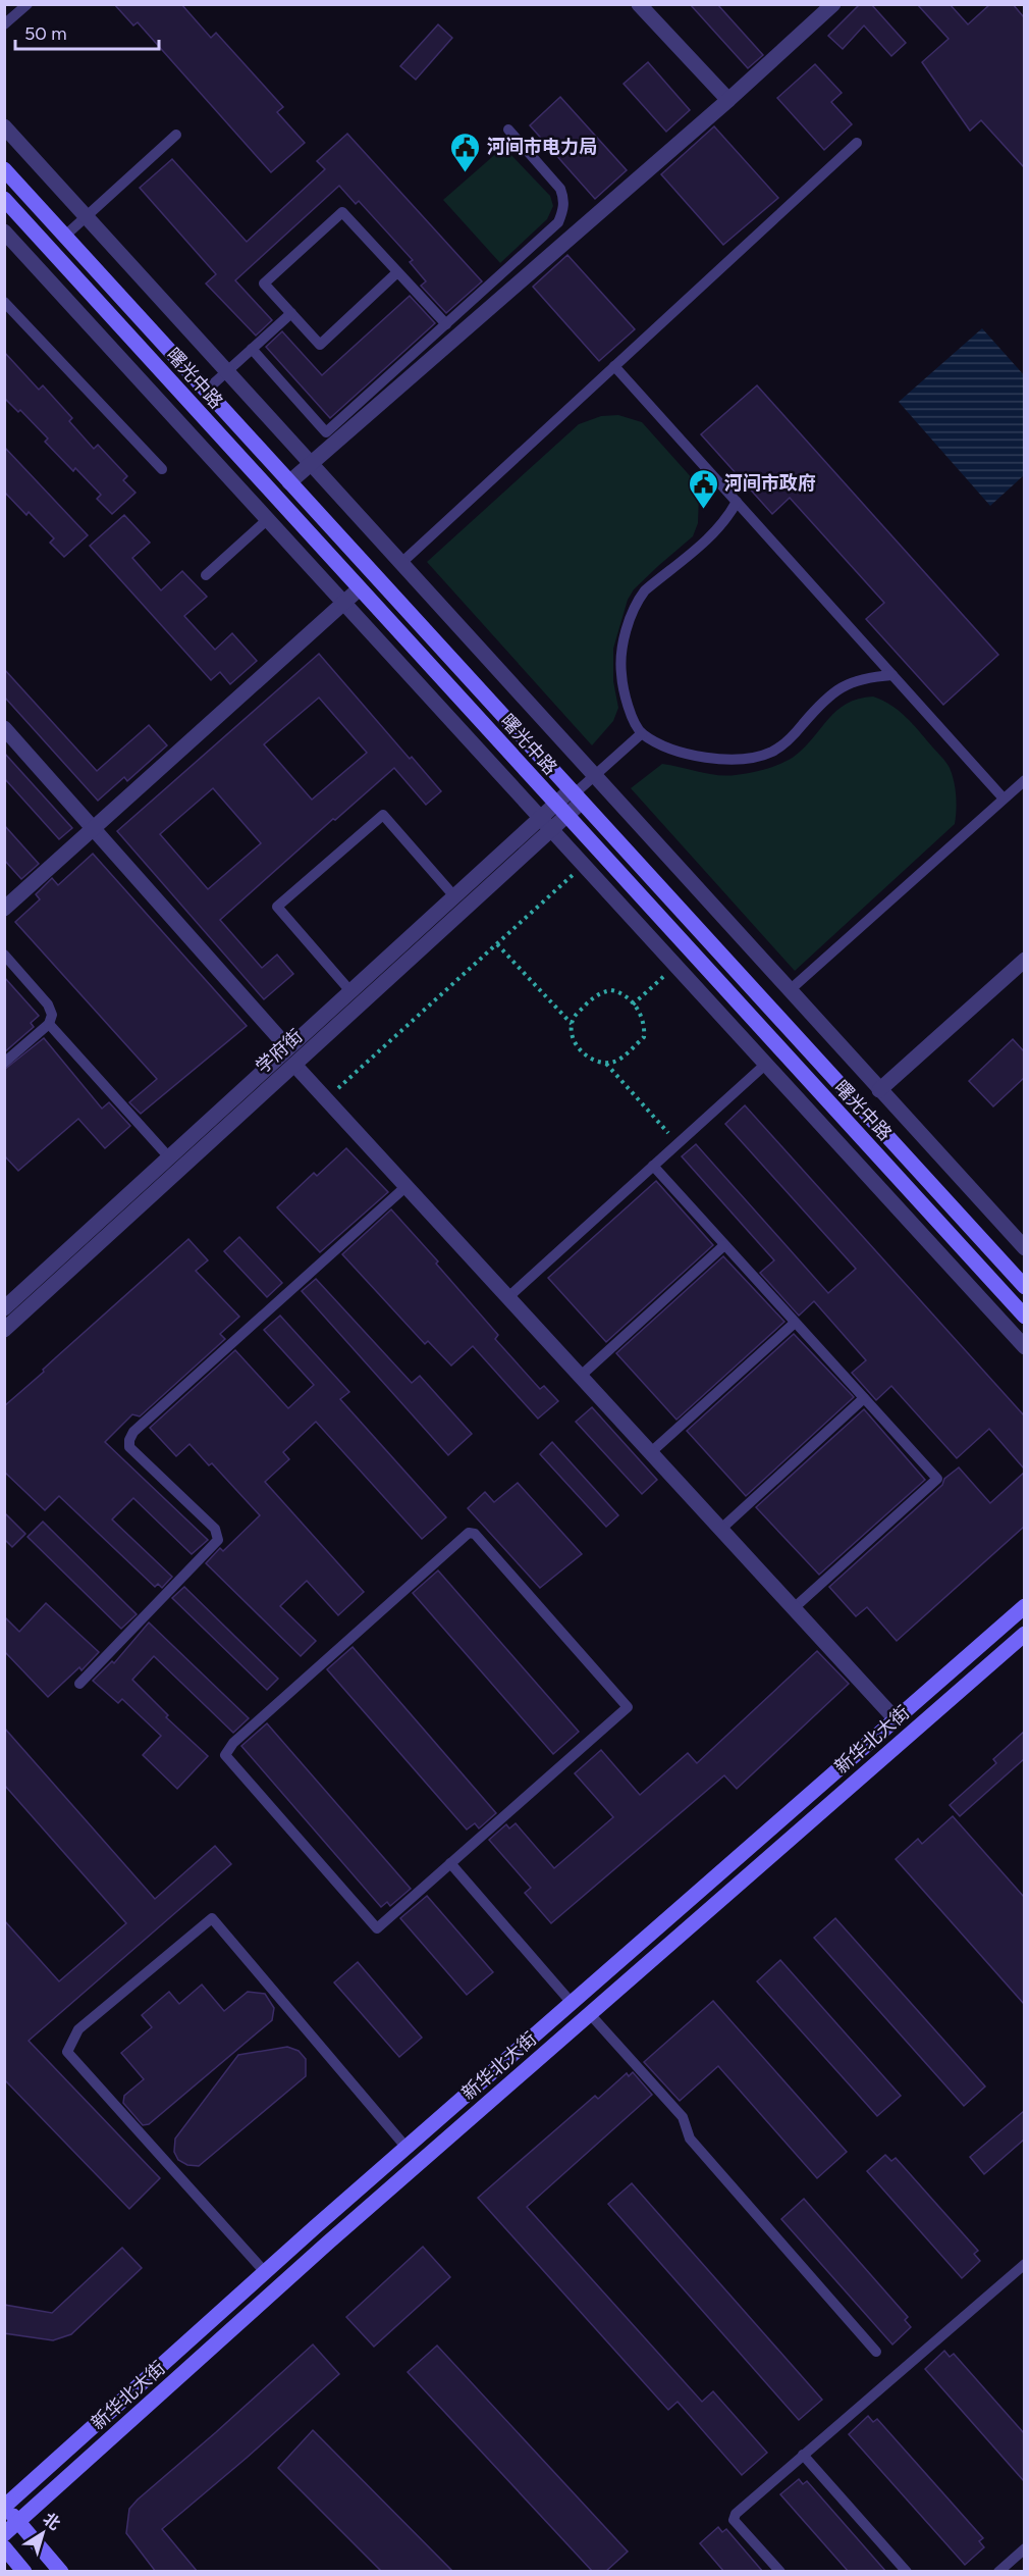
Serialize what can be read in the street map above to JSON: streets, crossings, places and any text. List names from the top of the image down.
{
  "streets": {
    "main road": ["曙光中路", "新华北大街"],
    "street": ["学府街"]
  },
  "crossings": [
    ["曙光中路", "学府街"]
  ],
  "places": {
    "public building": ["河间市电力局", "河间市政府"]
  },
  "scale_bar": "50 m",
  "north": "top right"
}
